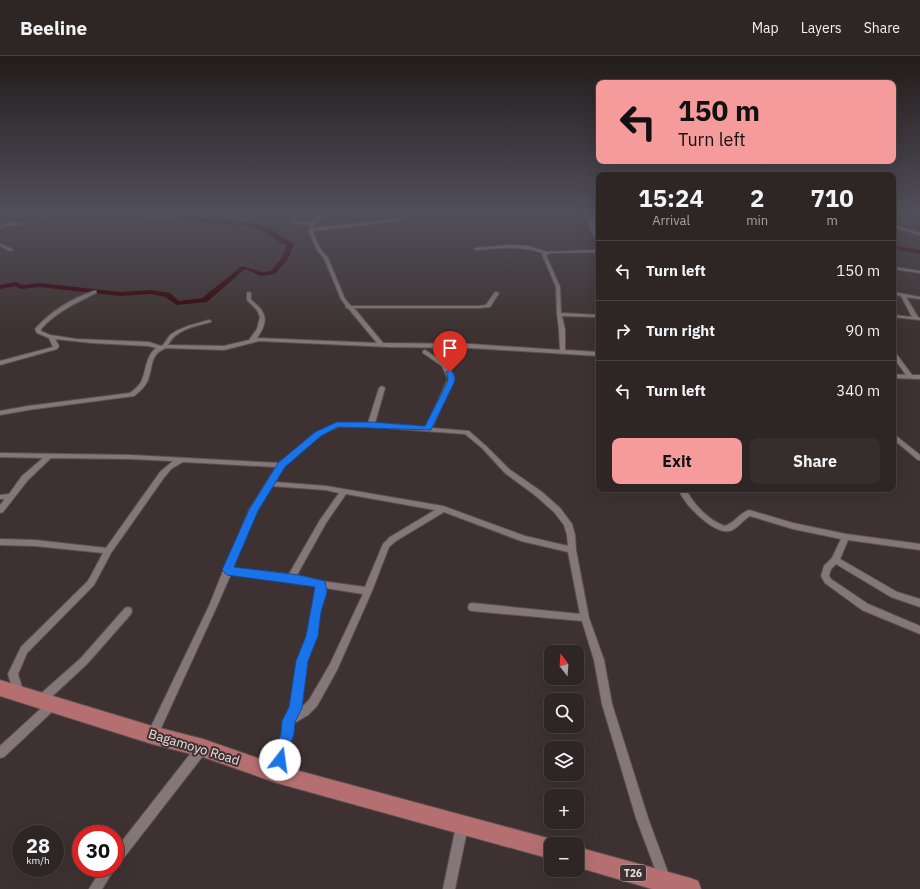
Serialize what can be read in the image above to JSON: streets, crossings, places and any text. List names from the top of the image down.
{
  "streets": {
    "highway": ["Bagamoyo Road", "T26"]
  },
  "north": "top",
  "page": {
    "header": "Beeline",
    "nav": ["Map", "Layers", "Share"],
    "turn": ["150 m", "Turn left"],
    "eta": [
      "15:24",
      "Arrival",
      "2",
      "min",
      "710",
      "m"
    ],
    "list": [
      {
        "name": "Turn left",
        "value": "150 m"
      },
      {
        "name": "Turn right",
        "value": "90 m"
      },
      {
        "name": "Turn left",
        "value": "340 m"
      }
    ],
    "buttons": ["Exit", "Share"],
    "map_buttons": ["+", "−"],
    "speed": "28 km/h",
    "limit": "30"
  }
}
